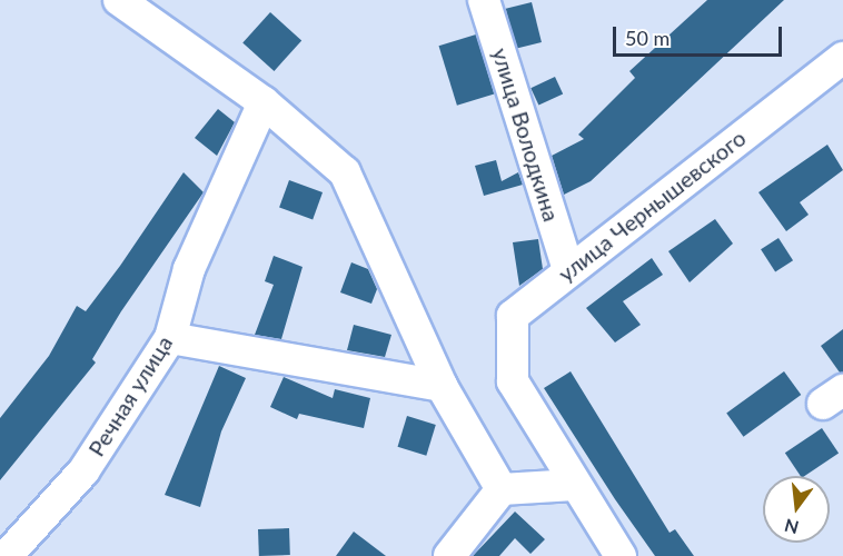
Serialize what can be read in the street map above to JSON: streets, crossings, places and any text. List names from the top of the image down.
{
  "streets": {
    "street": ["улица Володкина", "улица Чернышевского", "Речная улица"]
  },
  "crossings": [
    ["улица Володкина", "улица Чернышевского"]
  ],
  "scale_bar": "50 m",
  "north": "bottom"
}
